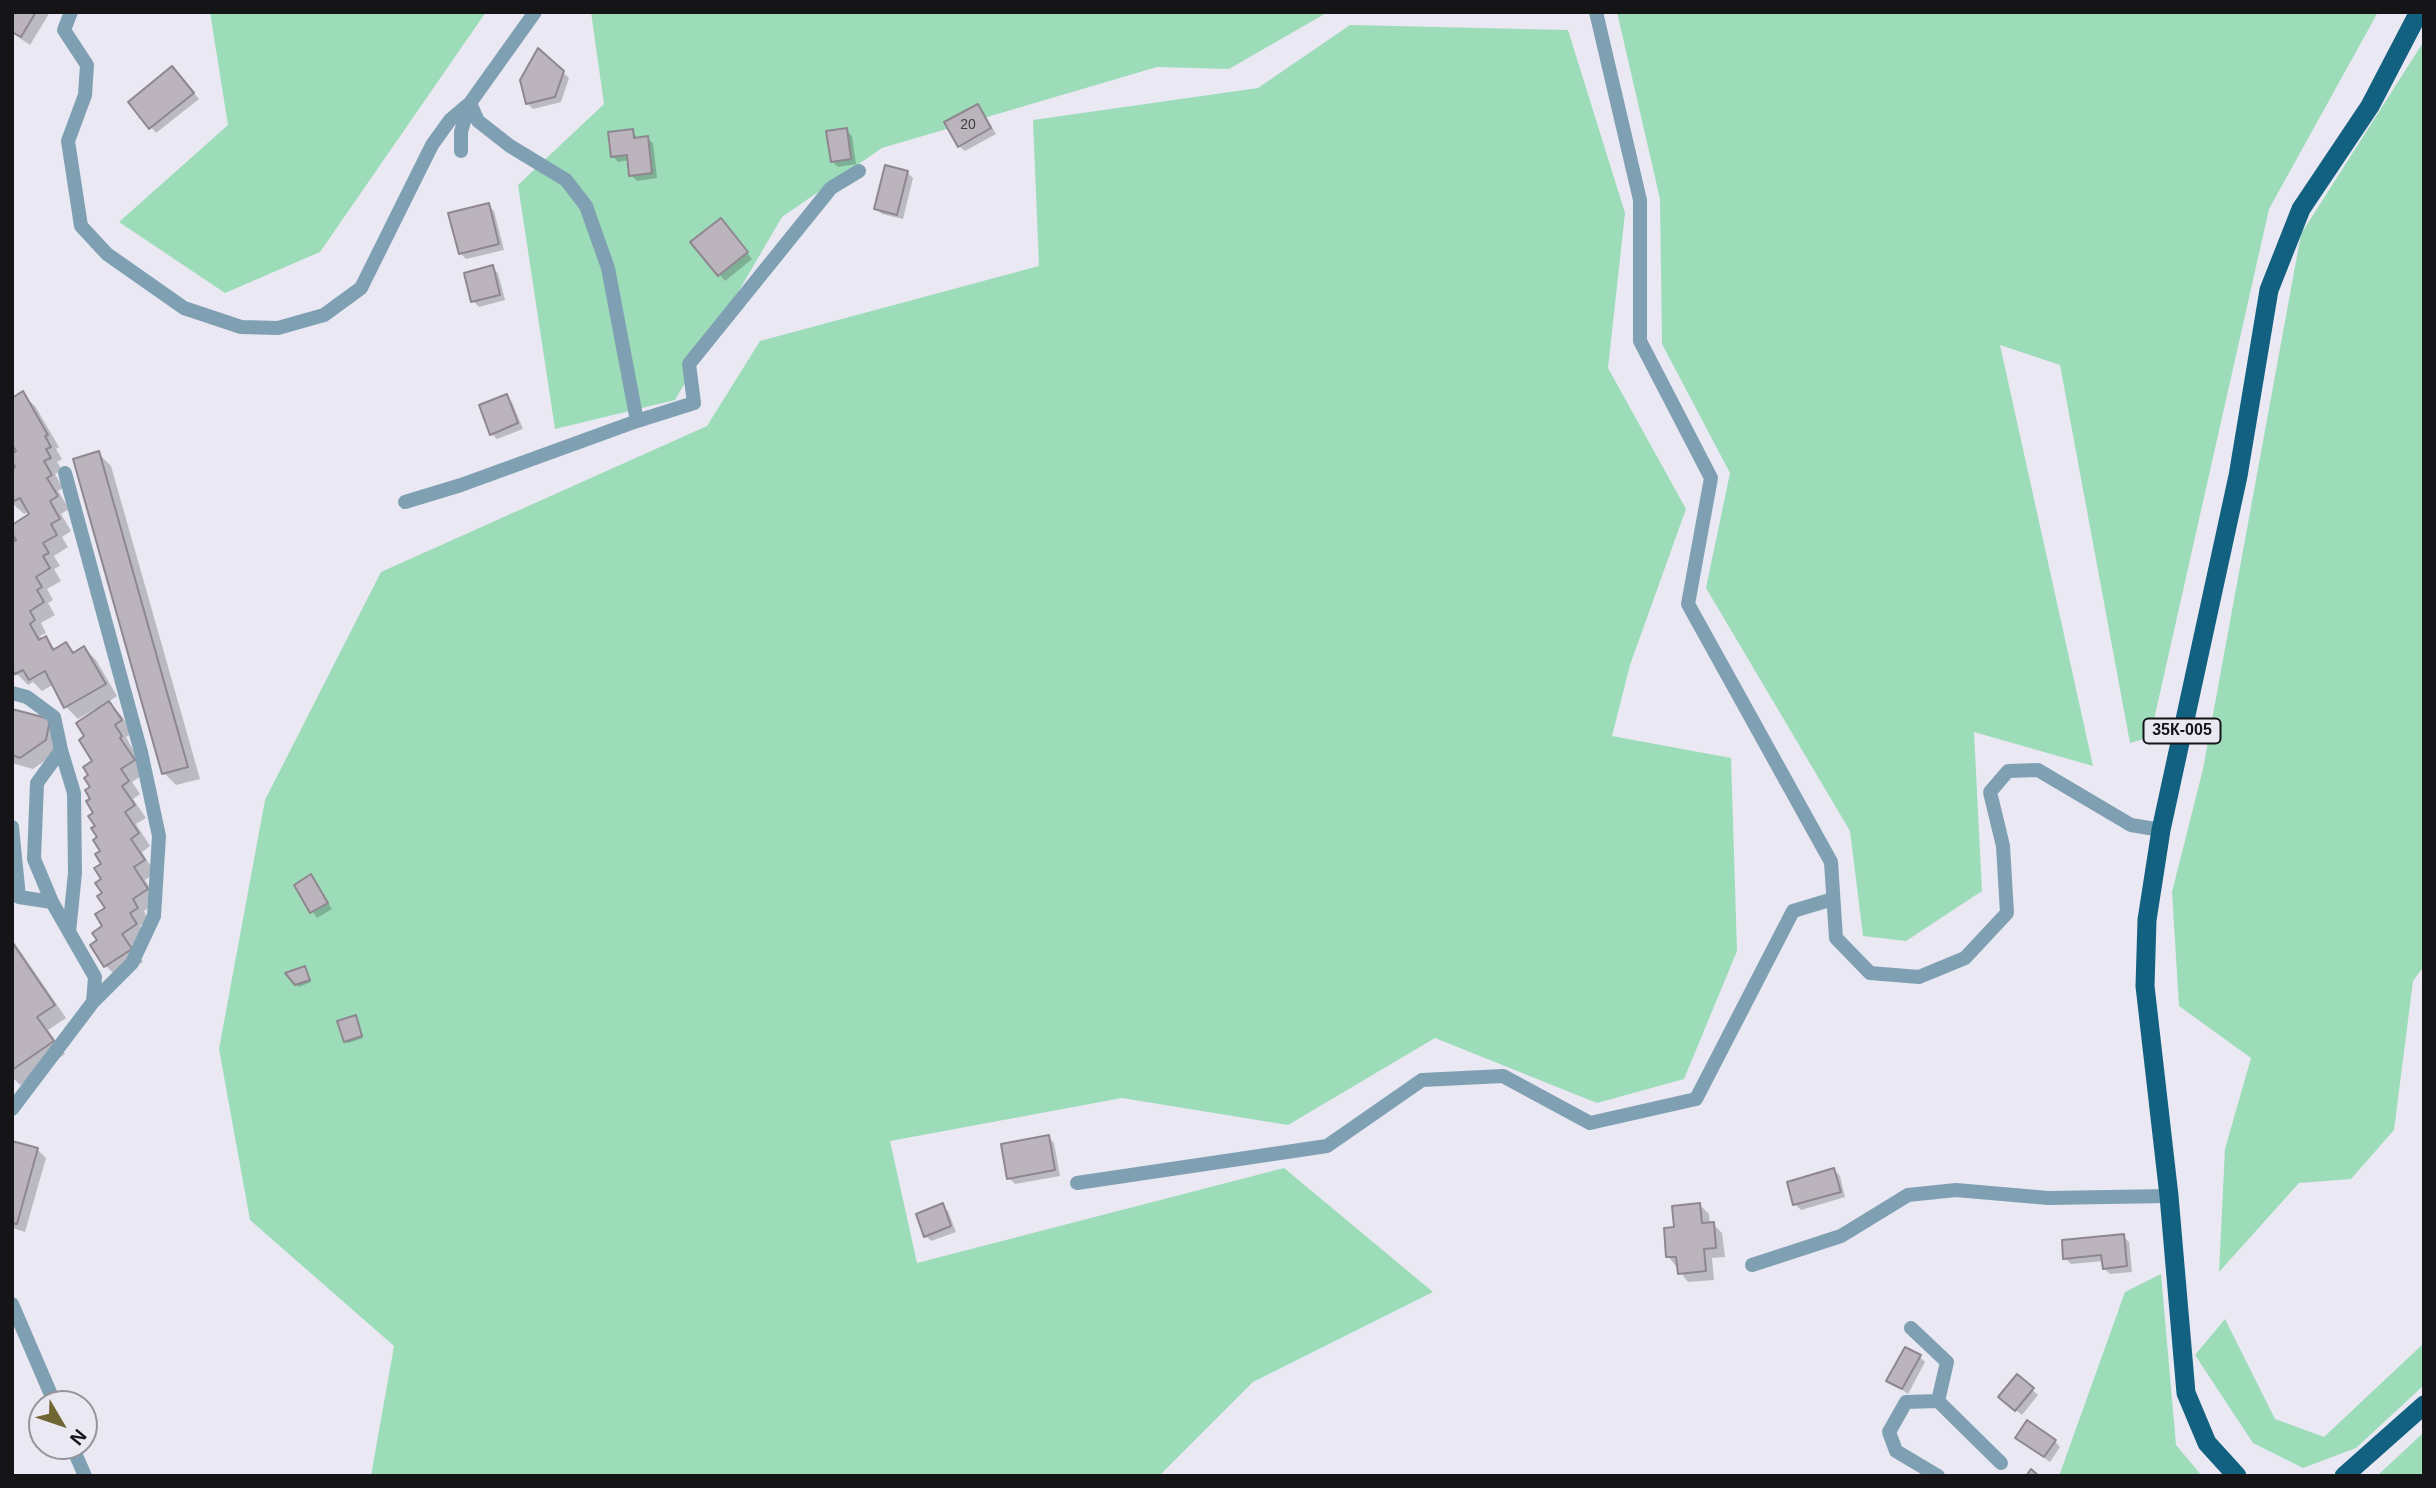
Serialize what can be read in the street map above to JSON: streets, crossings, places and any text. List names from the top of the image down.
{
  "streets": {
    "main road": ["35К-005"]
  },
  "house_numbers": ["20"],
  "north": "bottom right"
}
